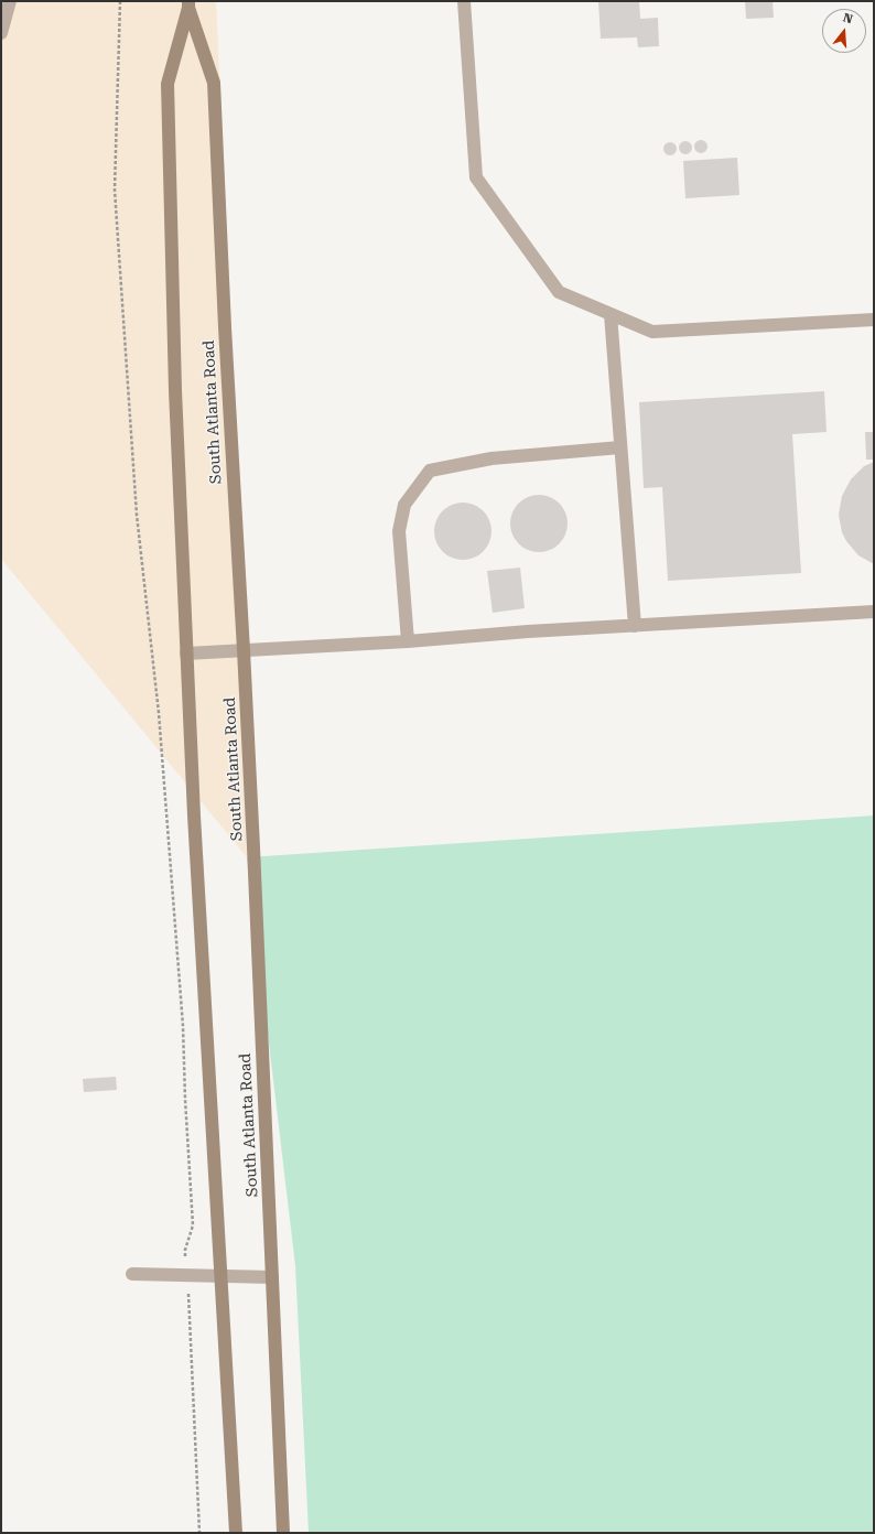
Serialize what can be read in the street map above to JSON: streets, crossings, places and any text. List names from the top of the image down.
{
  "streets": {
    "main road": ["South Atlanta Road"]
  },
  "north": "top"
}
